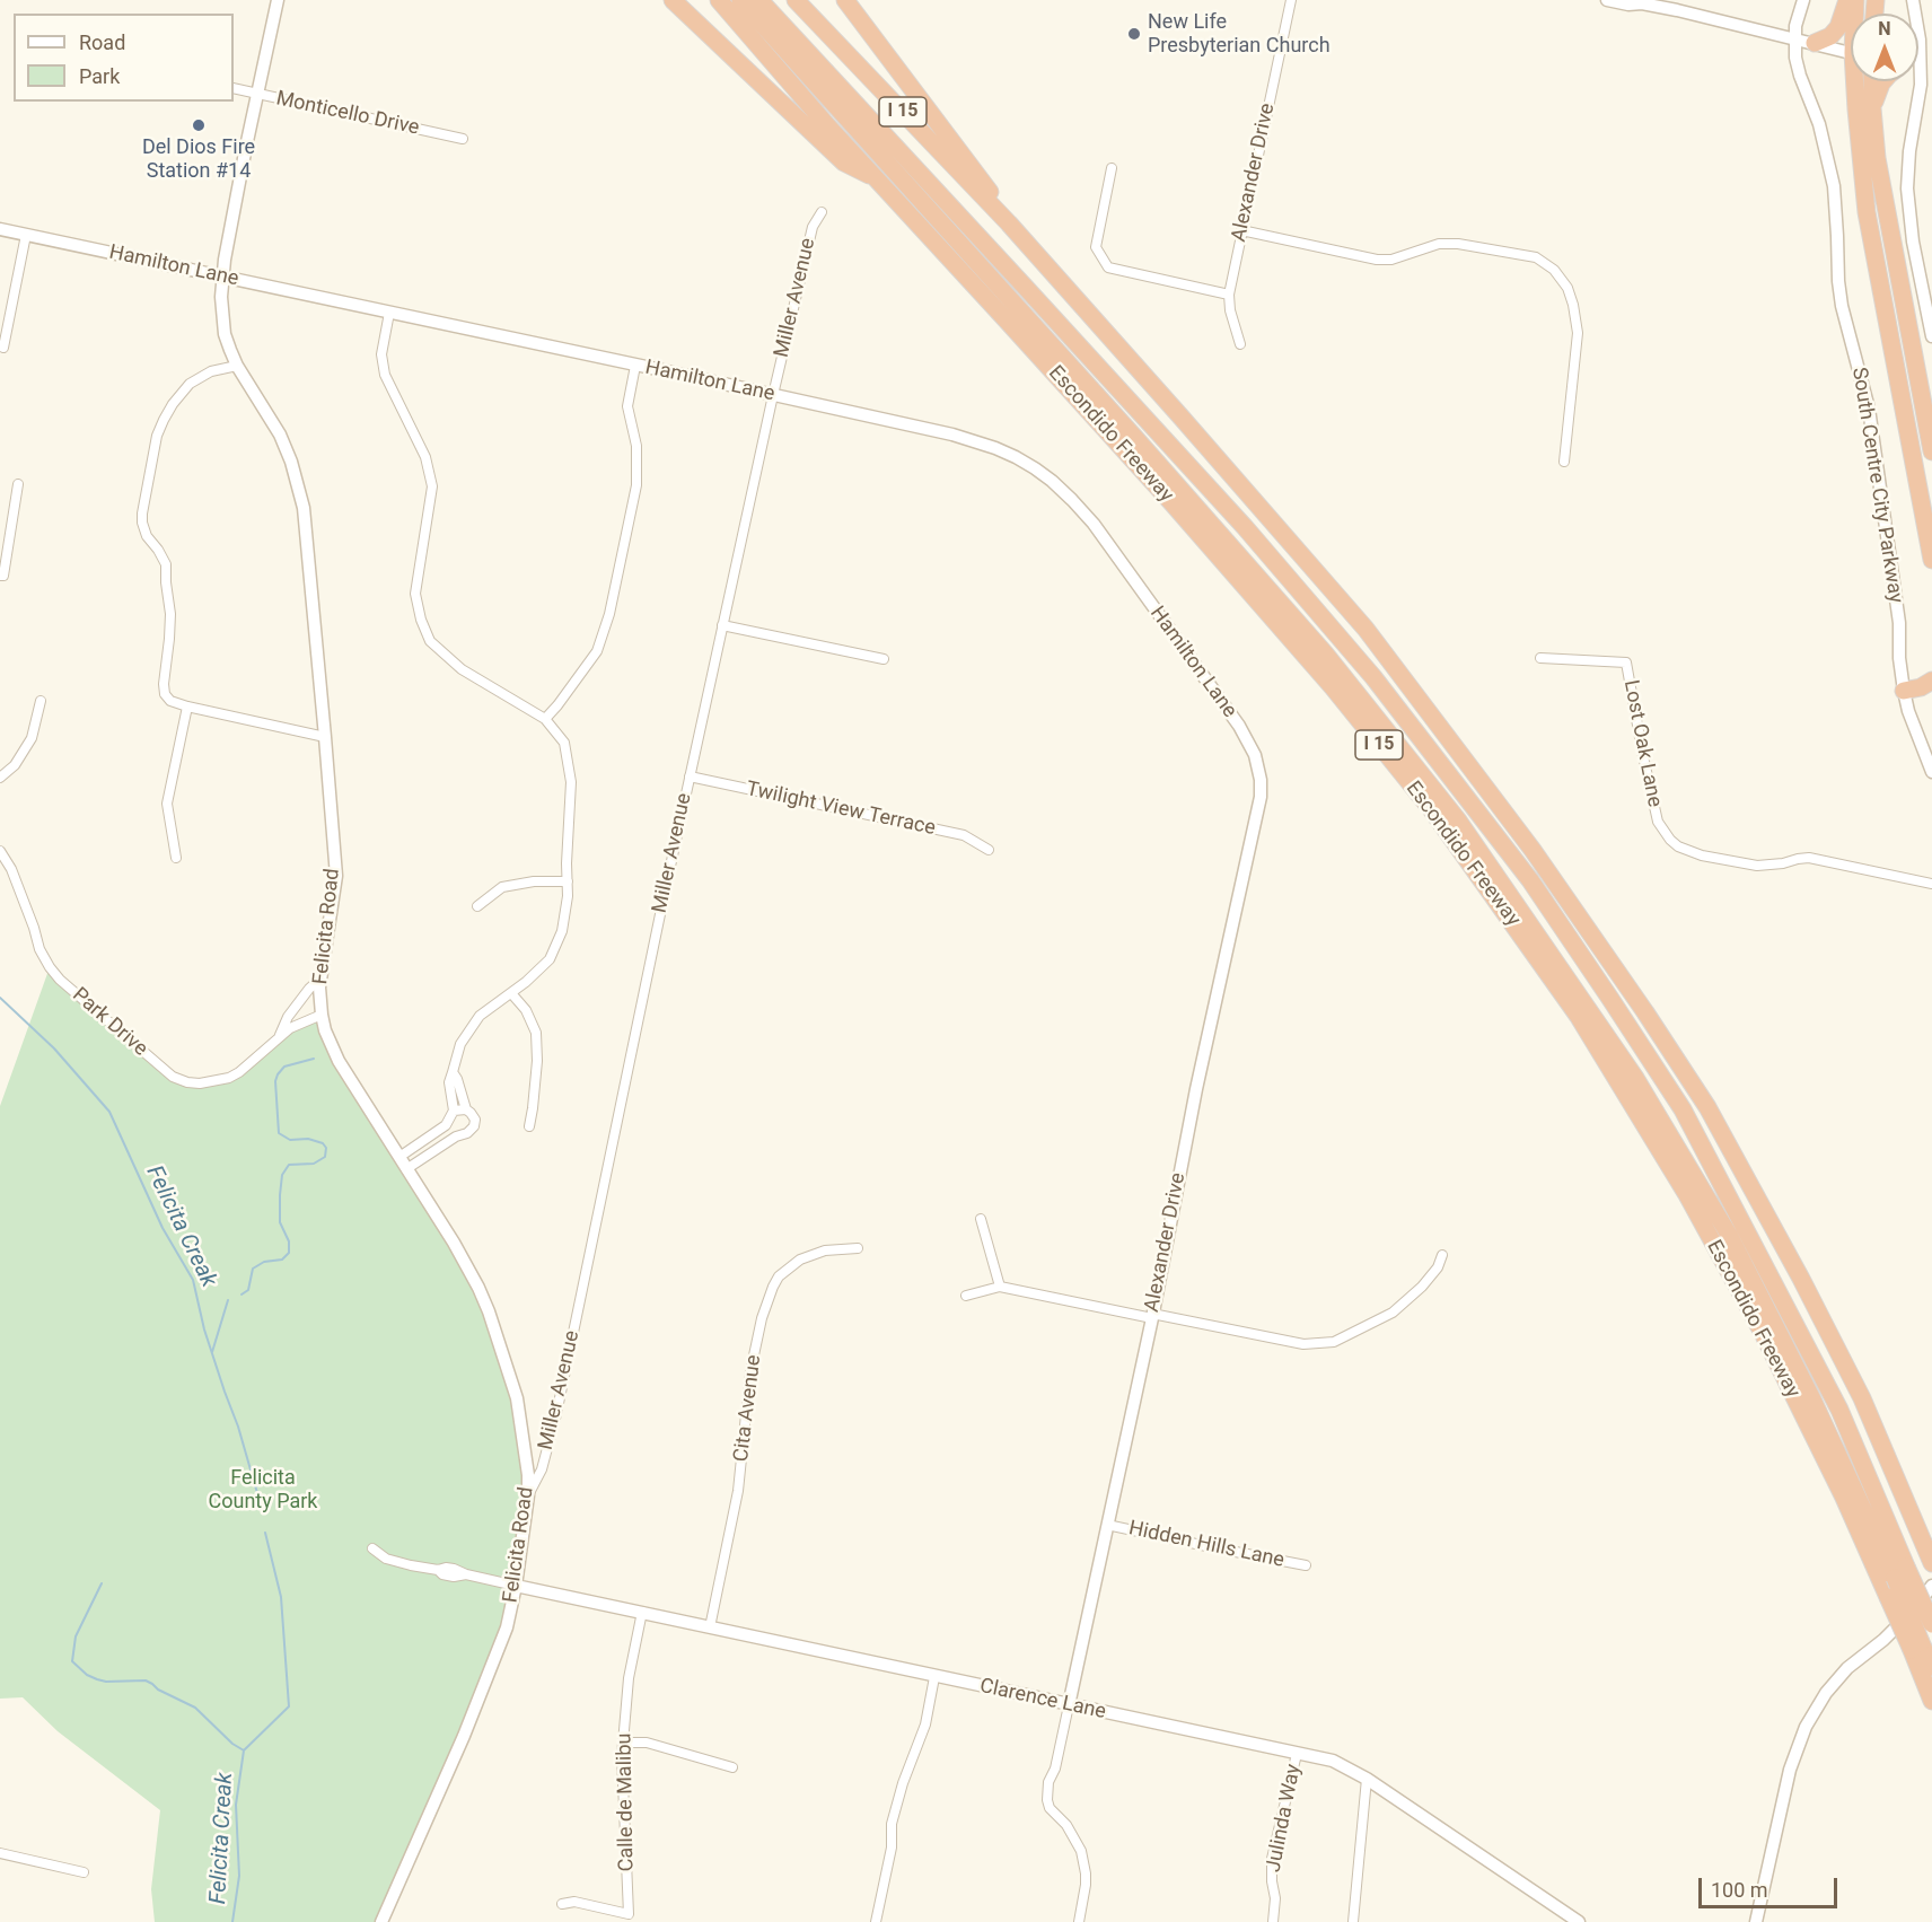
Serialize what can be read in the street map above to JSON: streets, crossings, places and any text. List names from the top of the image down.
{
  "streets": {
    "highway": ["I 15", "Escondido Freeway", "South Centre City Parkway"],
    "street": [
      "Monticello Drive",
      "Alexander Drive",
      "Hamilton Lane",
      "Miller Avenue",
      "Lost Oak Lane",
      "Twilight View Terrace",
      "Felicita Road",
      "Park Drive",
      "Cita Avenue",
      "Hidden Hills Lane",
      "Clarence Lane",
      "Calle de Malibu",
      "Julinda Way"
    ]
  },
  "crossings": [
    ["Monticello Drive", "Felicita Road"],
    ["Alexander Drive", "Hamilton Lane"],
    ["Alexander Drive", "Hidden Hills Lane"],
    ["Alexander Drive", "Clarence Lane"],
    ["Hamilton Lane", "Miller Avenue"],
    ["Hamilton Lane", "Felicita Road"],
    ["Miller Avenue", "Twilight View Terrace"],
    ["Miller Avenue", "Felicita Road"],
    ["Felicita Road", "Park Drive"],
    ["Felicita Road", "Clarence Lane"],
    ["Cita Avenue", "Clarence Lane"],
    ["Clarence Lane", "Calle de Malibu"],
    ["Clarence Lane", "Julinda Way"]
  ],
  "water": ["Felicita Creak"],
  "parks": ["Felicita County Park"],
  "places": ["New Life Presbyterian Church", "Del Dios Fire Station #14"],
  "legend": ["Road", "Park"],
  "scale_bar": "100 m",
  "north": "top"
}
